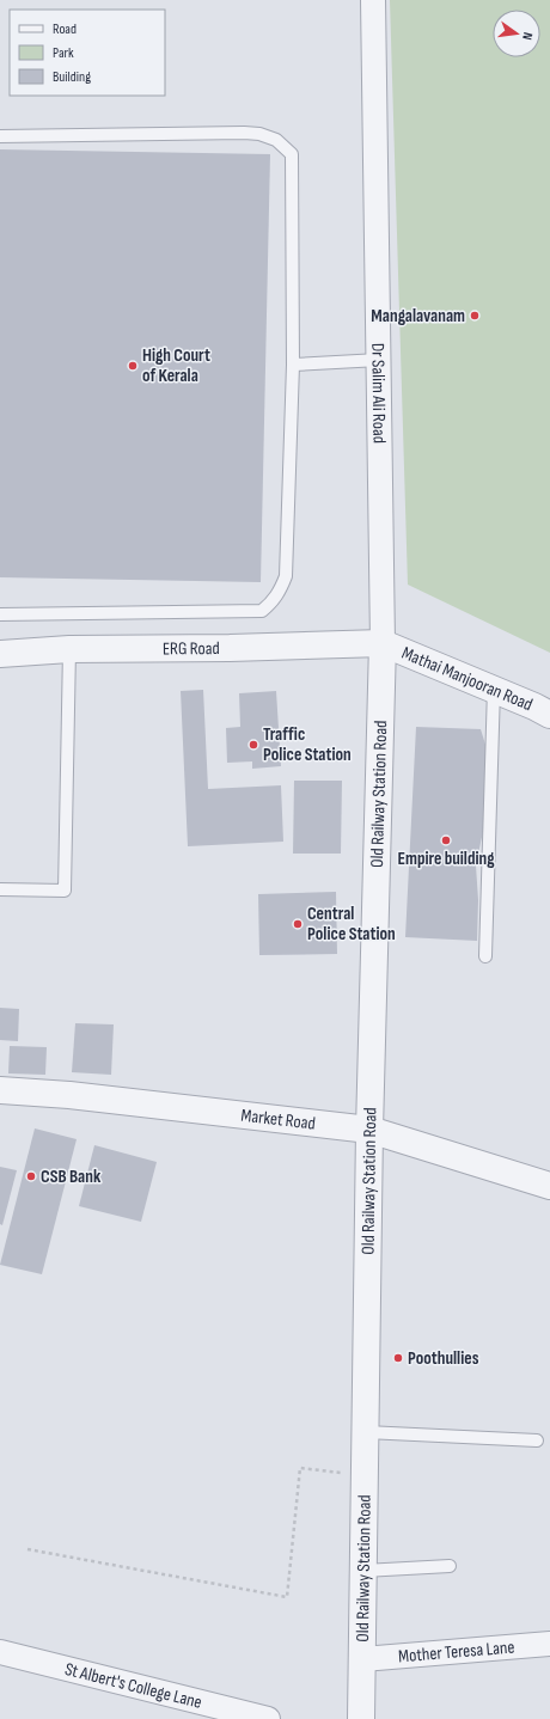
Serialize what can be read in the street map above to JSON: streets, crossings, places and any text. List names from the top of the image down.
{
  "streets": {
    "street": [
      "Dr Salim Ali Road",
      "ERG Road",
      "Mathai Manjooran Road",
      "Old Railway Station Road",
      "Market Road",
      "Mother Teresa Lane",
      "St Albert's College Lane"
    ]
  },
  "crossings": [
    ["Dr Salim Ali Road", "ERG Road"],
    ["Dr Salim Ali Road", "Mathai Manjooran Road"],
    ["Dr Salim Ali Road", "Old Railway Station Road"],
    ["ERG Road", "Mathai Manjooran Road"],
    ["ERG Road", "Old Railway Station Road"],
    ["Mathai Manjooran Road", "Old Railway Station Road"],
    ["Old Railway Station Road", "Market Road"],
    ["Old Railway Station Road", "Mother Teresa Lane"]
  ],
  "places": [
    "Mangalavanam",
    "High Court of Kerala",
    "Traffic Police Station",
    "Empire building",
    "Central Police Station",
    "CSB Bank",
    "Poothullies"
  ],
  "legend": ["Road", "Park", "Building"],
  "north": "right"
}
